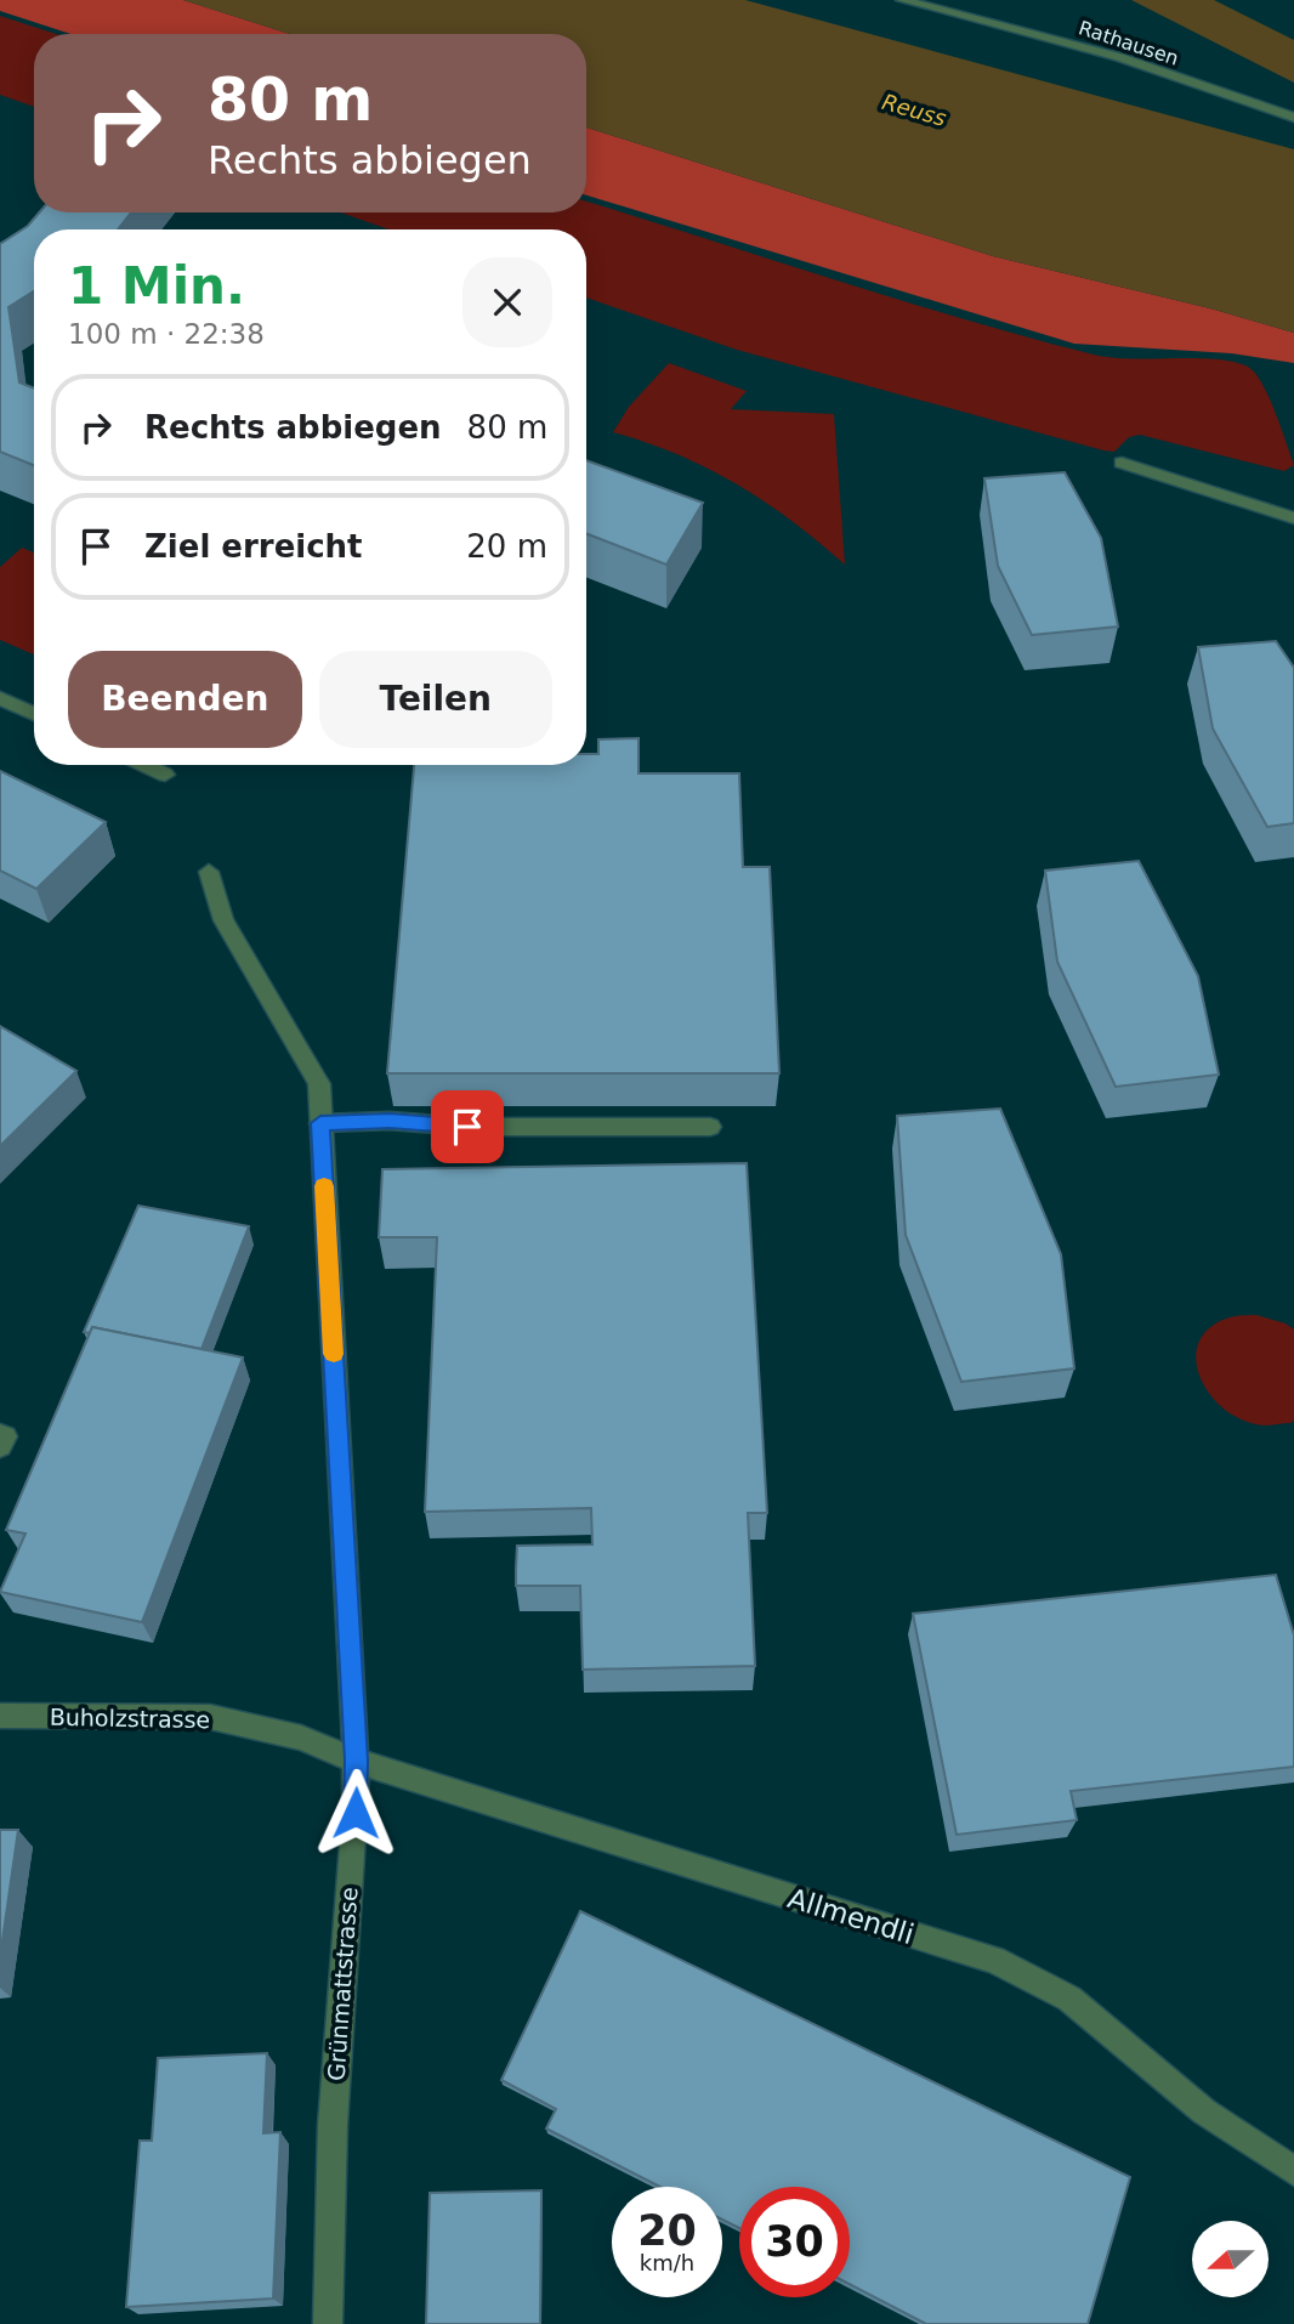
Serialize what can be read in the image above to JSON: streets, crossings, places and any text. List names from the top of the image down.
{
  "streets": {
    "street": [
      "Rathausen",
      "Buholzstrasse",
      "Allmendli",
      "Grünmattstrasse"
    ]
  },
  "crossings": [
    ["Buholzstrasse", "Allmendli"],
    ["Buholzstrasse", "Grünmattstrasse"],
    ["Allmendli", "Grünmattstrasse"]
  ],
  "water": ["Reuss"],
  "north": "left",
  "page": {
    "turn": ["80 m", "Rechts abbiegen"],
    "heading": ["1 Min.", "100 m · 22:38"],
    "list": [
      {
        "name": "Rechts abbiegen",
        "value": "80 m"
      },
      {
        "name": "Ziel erreicht",
        "value": "20 m"
      }
    ],
    "buttons": ["Beenden", "Teilen"],
    "speed": "20 km/h",
    "limit": "30"
  }
}
